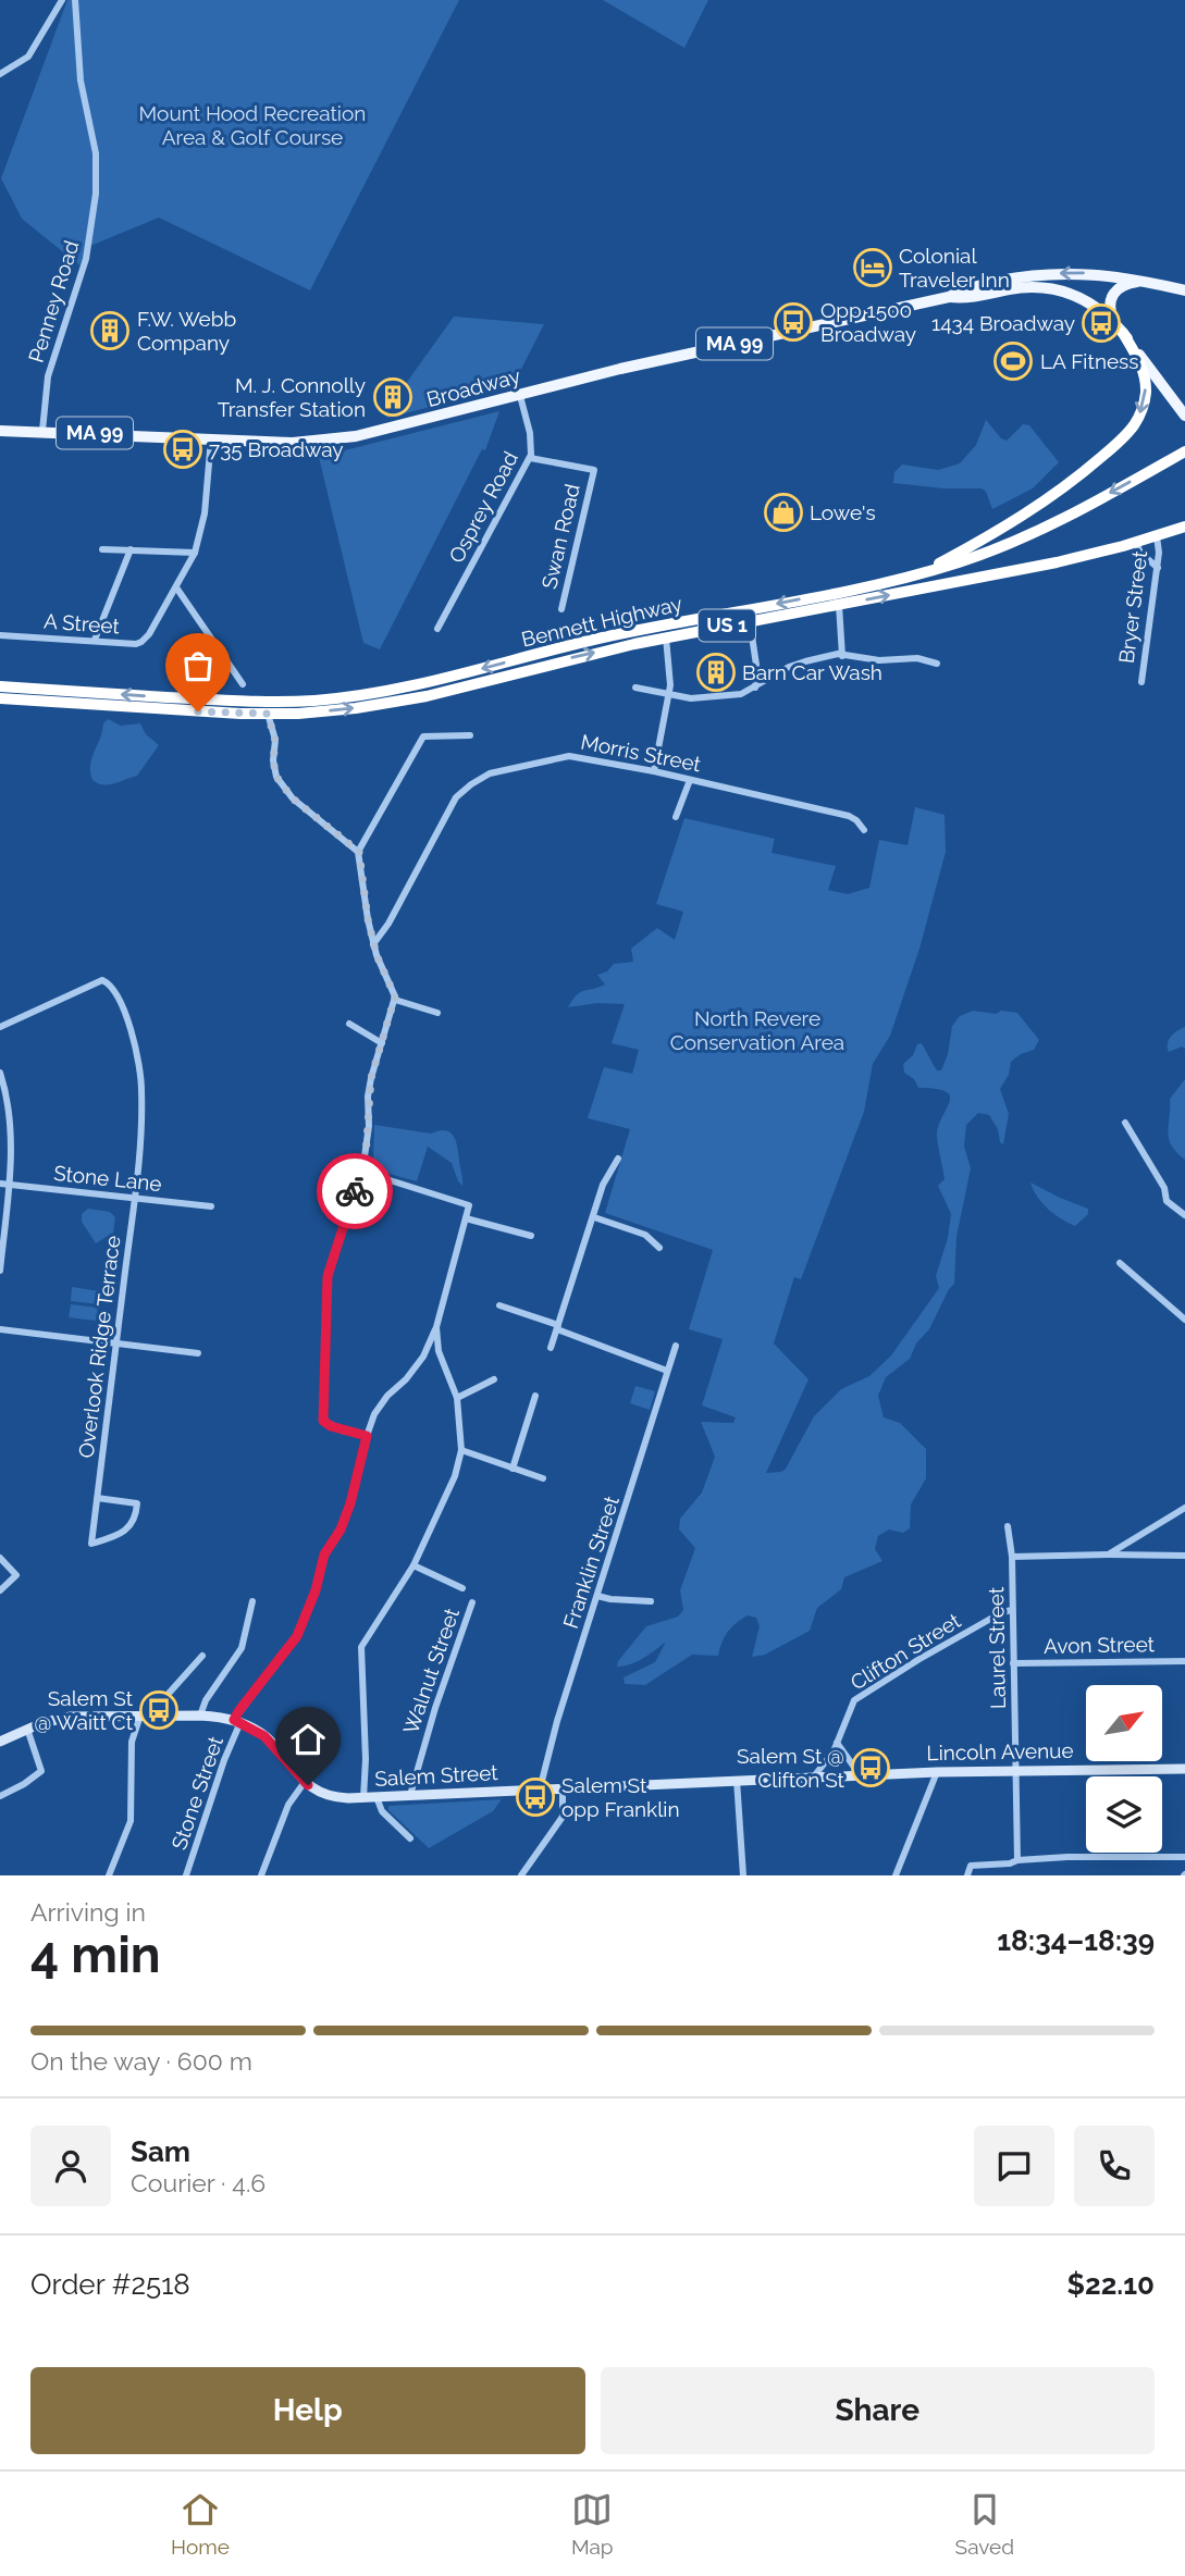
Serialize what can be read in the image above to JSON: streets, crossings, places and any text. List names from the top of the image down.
{
  "streets": {
    "highway": ["Bennett Highway", "US 1"],
    "main road": [
      "MA 99",
      "Broadway",
      "Lincoln Avenue",
      "Salem Street"
    ],
    "street": [
      "Penney Road",
      "Osprey Road",
      "Swan Road",
      "Bryer Street",
      "A Street",
      "Morris Street",
      "Stone Lane",
      "Overlook Ridge Terrace",
      "Franklin Street",
      "Avon Street",
      "Laurel Street",
      "Clifton Street",
      "Walnut Street",
      "Stone Street"
    ]
  },
  "crossings": [
    ["Penney Road", "Broadway"],
    ["Broadway", "Osprey Road"],
    ["Osprey Road", "Swan Road"],
    ["Bryer Street", "Bennett Highway"],
    ["Stone Lane", "Overlook Ridge Terrace"],
    ["Franklin Street", "Salem Street"],
    ["Avon Street", "Laurel Street"],
    ["Laurel Street", "Clifton Street"],
    ["Laurel Street", "Lincoln Avenue"],
    ["Clifton Street", "Salem Street"],
    ["Walnut Street", "Salem Street"],
    ["Lincoln Avenue", "Salem Street"],
    ["Salem Street", "Stone Street"]
  ],
  "parks": ["Mount Hood Recreation Area & Golf Course", "North Revere Conservation Area"],
  "places": {
    "hotel": ["Colonial Traveler Inn"],
    "bus stop": [
      "Opp 1500 Broadway",
      "1434 Broadway",
      "735 Broadway",
      "Salem St @ Waitt Ct",
      "Salem St @ Clifton St",
      "Salem St opp Franklin"
    ],
    "building": ["F.W. Webb Company", "M. J. Connolly Transfer Station", "Barn Car Wash"],
    "sports": ["LA Fitness"],
    "shop": ["Lowe's"]
  },
  "north": "top right",
  "page": {
    "heading": ["4 min", "Arriving in", "18:34–18:39"],
    "panel": [
      "Sam",
      "Courier · 4.6",
      "Order #2518",
      "$22.10"
    ],
    "bar": "On the way · 600 m",
    "buttons": ["Help", "Share"],
    "tabs": ["Home", "Map", "Saved"]
  }
}
